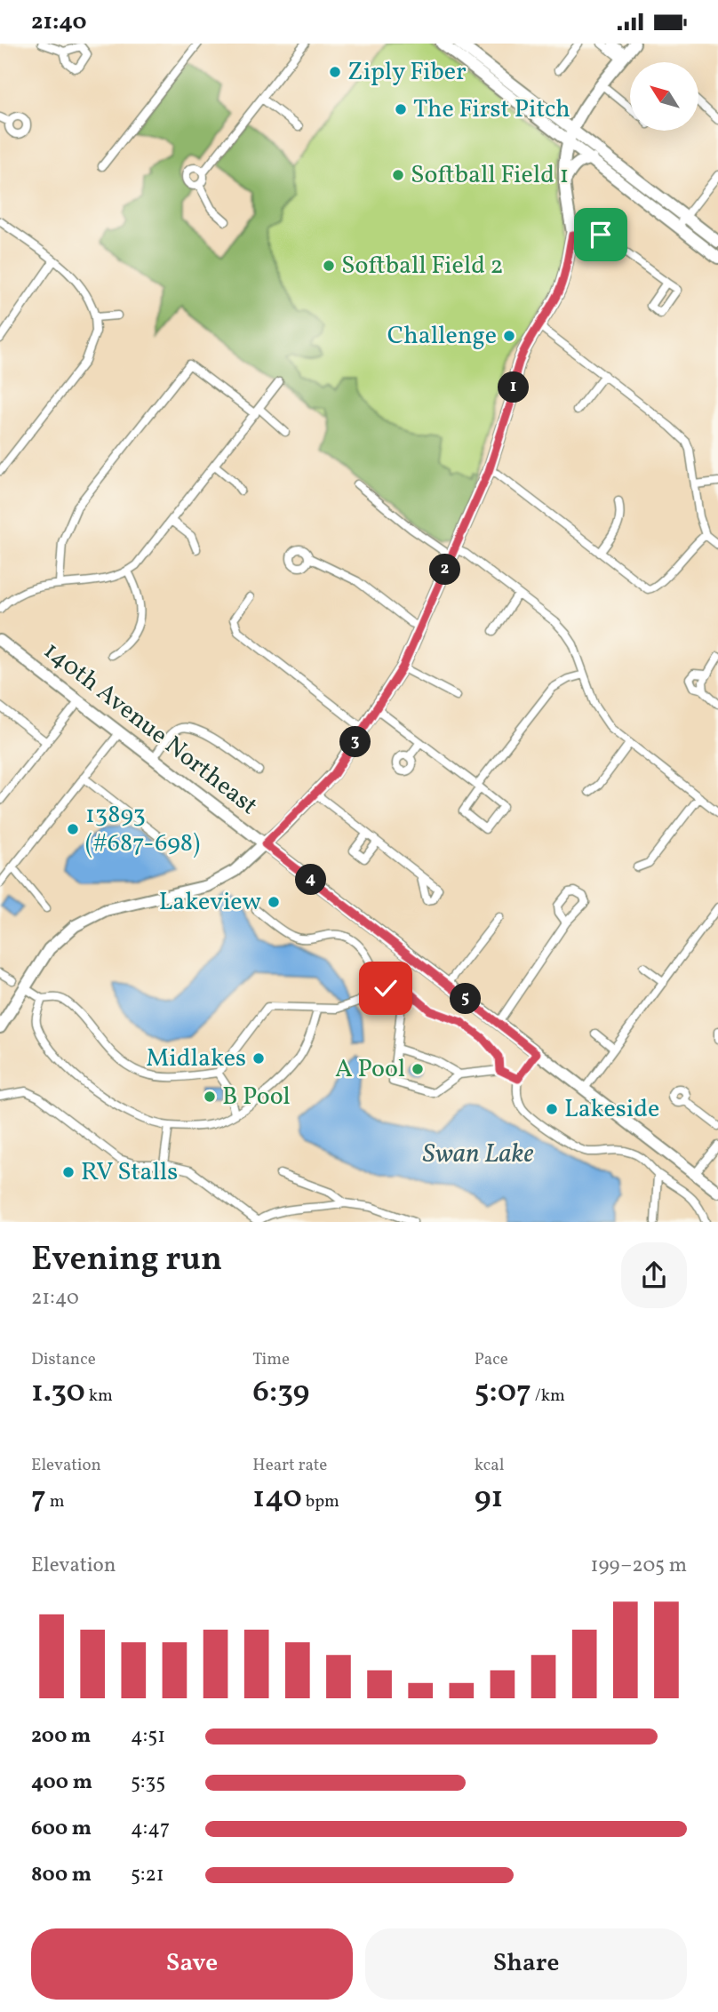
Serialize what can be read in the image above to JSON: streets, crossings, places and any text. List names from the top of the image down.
{
  "streets": {
    "main road": ["140th Avenue Northeast"]
  },
  "water": ["Swan Lake"],
  "places": [
    "Ziply Fiber",
    "The First Pitch",
    "Softball Field 1",
    "Softball Field 2",
    "Challenge",
    "13893 (#687-698)",
    "Lakeview",
    "Midlakes",
    "A Pool",
    "B Pool",
    "Lakeside",
    "RV Stalls"
  ],
  "north": "top left",
  "page": {
    "status": "21:40",
    "pins": [
      "1",
      "2",
      "3",
      "4",
      "5"
    ],
    "heading": ["Evening run", "21:40"],
    "stats": [
      ["Distance", "1.30 km"],
      ["Time", "6:39"],
      ["Pace", "5:07 /km"],
      ["Elevation", "7 m"],
      ["Heart rate", "140 bpm"],
      ["kcal", "91"]
    ],
    "chart": ["Elevation", "199–205 m"],
    "list": [
      {
        "name": "200 m",
        "note": "4:51"
      },
      {
        "name": "400 m",
        "note": "5:35"
      },
      {
        "name": "600 m",
        "note": "4:47"
      },
      {
        "name": "800 m",
        "note": "5:21"
      }
    ],
    "buttons": ["Save", "Share"]
  }
}
